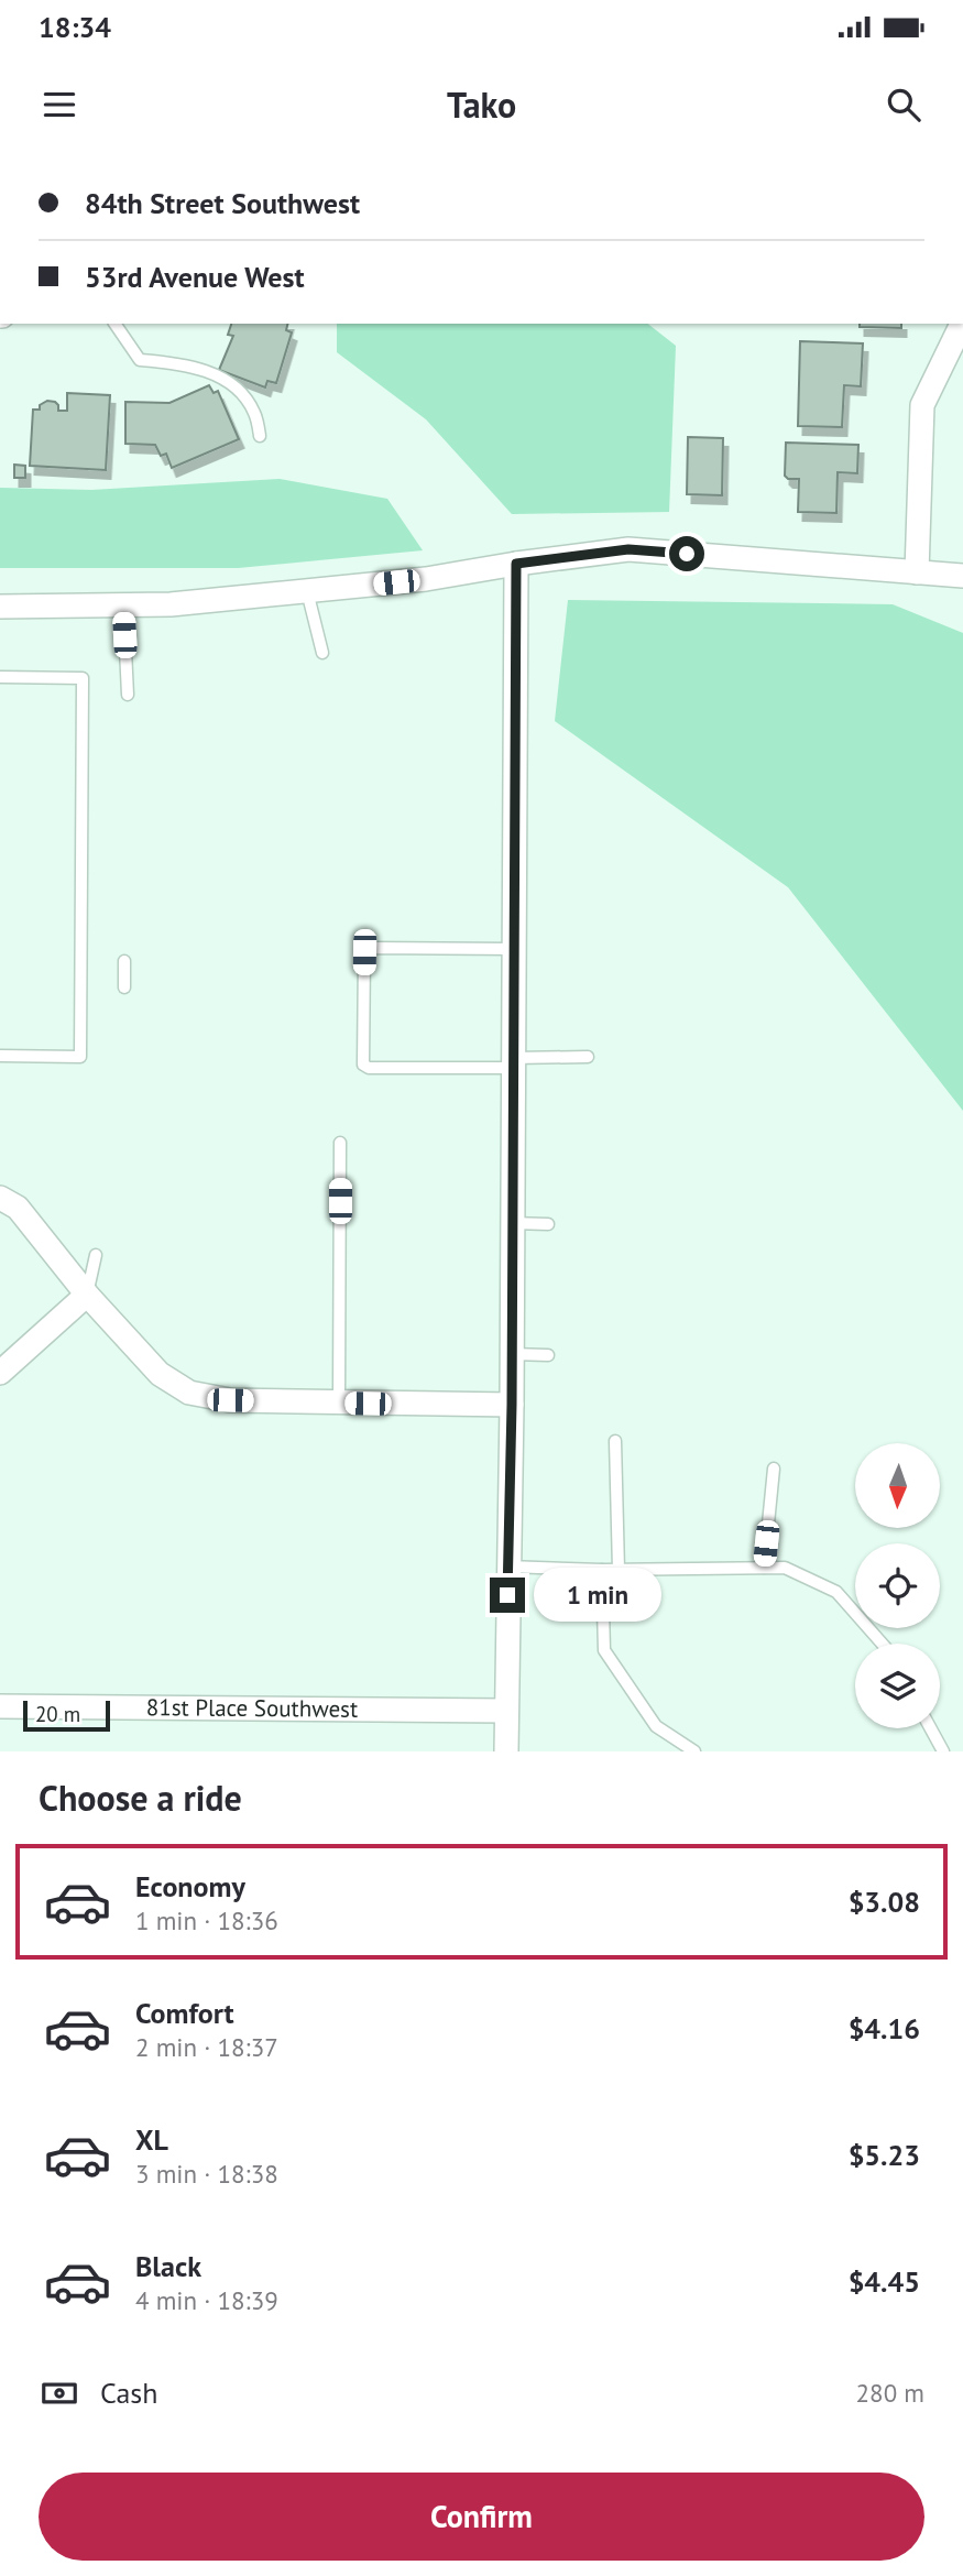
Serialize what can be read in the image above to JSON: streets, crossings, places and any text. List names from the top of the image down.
{
  "streets": {
    "street": ["81st Place Southwest"]
  },
  "scale_bar": "20 m",
  "north": "bottom",
  "page": {
    "status": "18:34",
    "header": "Tako",
    "banner": ["84th Street Southwest", "53rd Avenue West"],
    "bubble": "1 min",
    "scale": "20 m",
    "heading": "Choose a ride",
    "list": [
      {
        "name": "Economy",
        "note": "1 min · 18:36",
        "value": "$3.08"
      },
      {
        "name": "Comfort",
        "note": "2 min · 18:37",
        "value": "$4.16"
      },
      {
        "name": "XL",
        "note": "3 min · 18:38",
        "value": "$5.23"
      },
      {
        "name": "Black",
        "note": "4 min · 18:39",
        "value": "$4.45"
      }
    ],
    "pay": ["Cash", "280 m"],
    "buttons": "Confirm"
  }
}
